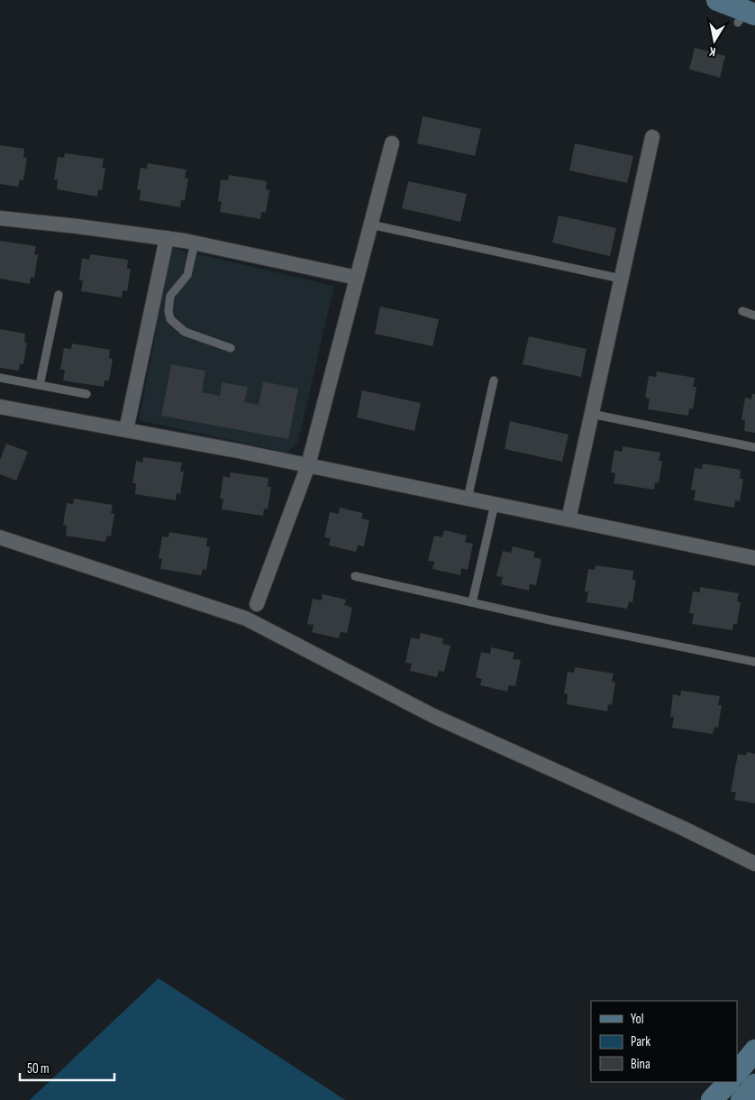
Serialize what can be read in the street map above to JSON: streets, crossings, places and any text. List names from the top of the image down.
{
  "legend": ["Yol", "Park", "Bina"],
  "scale_bar": "50 m",
  "north": "bottom"
}
